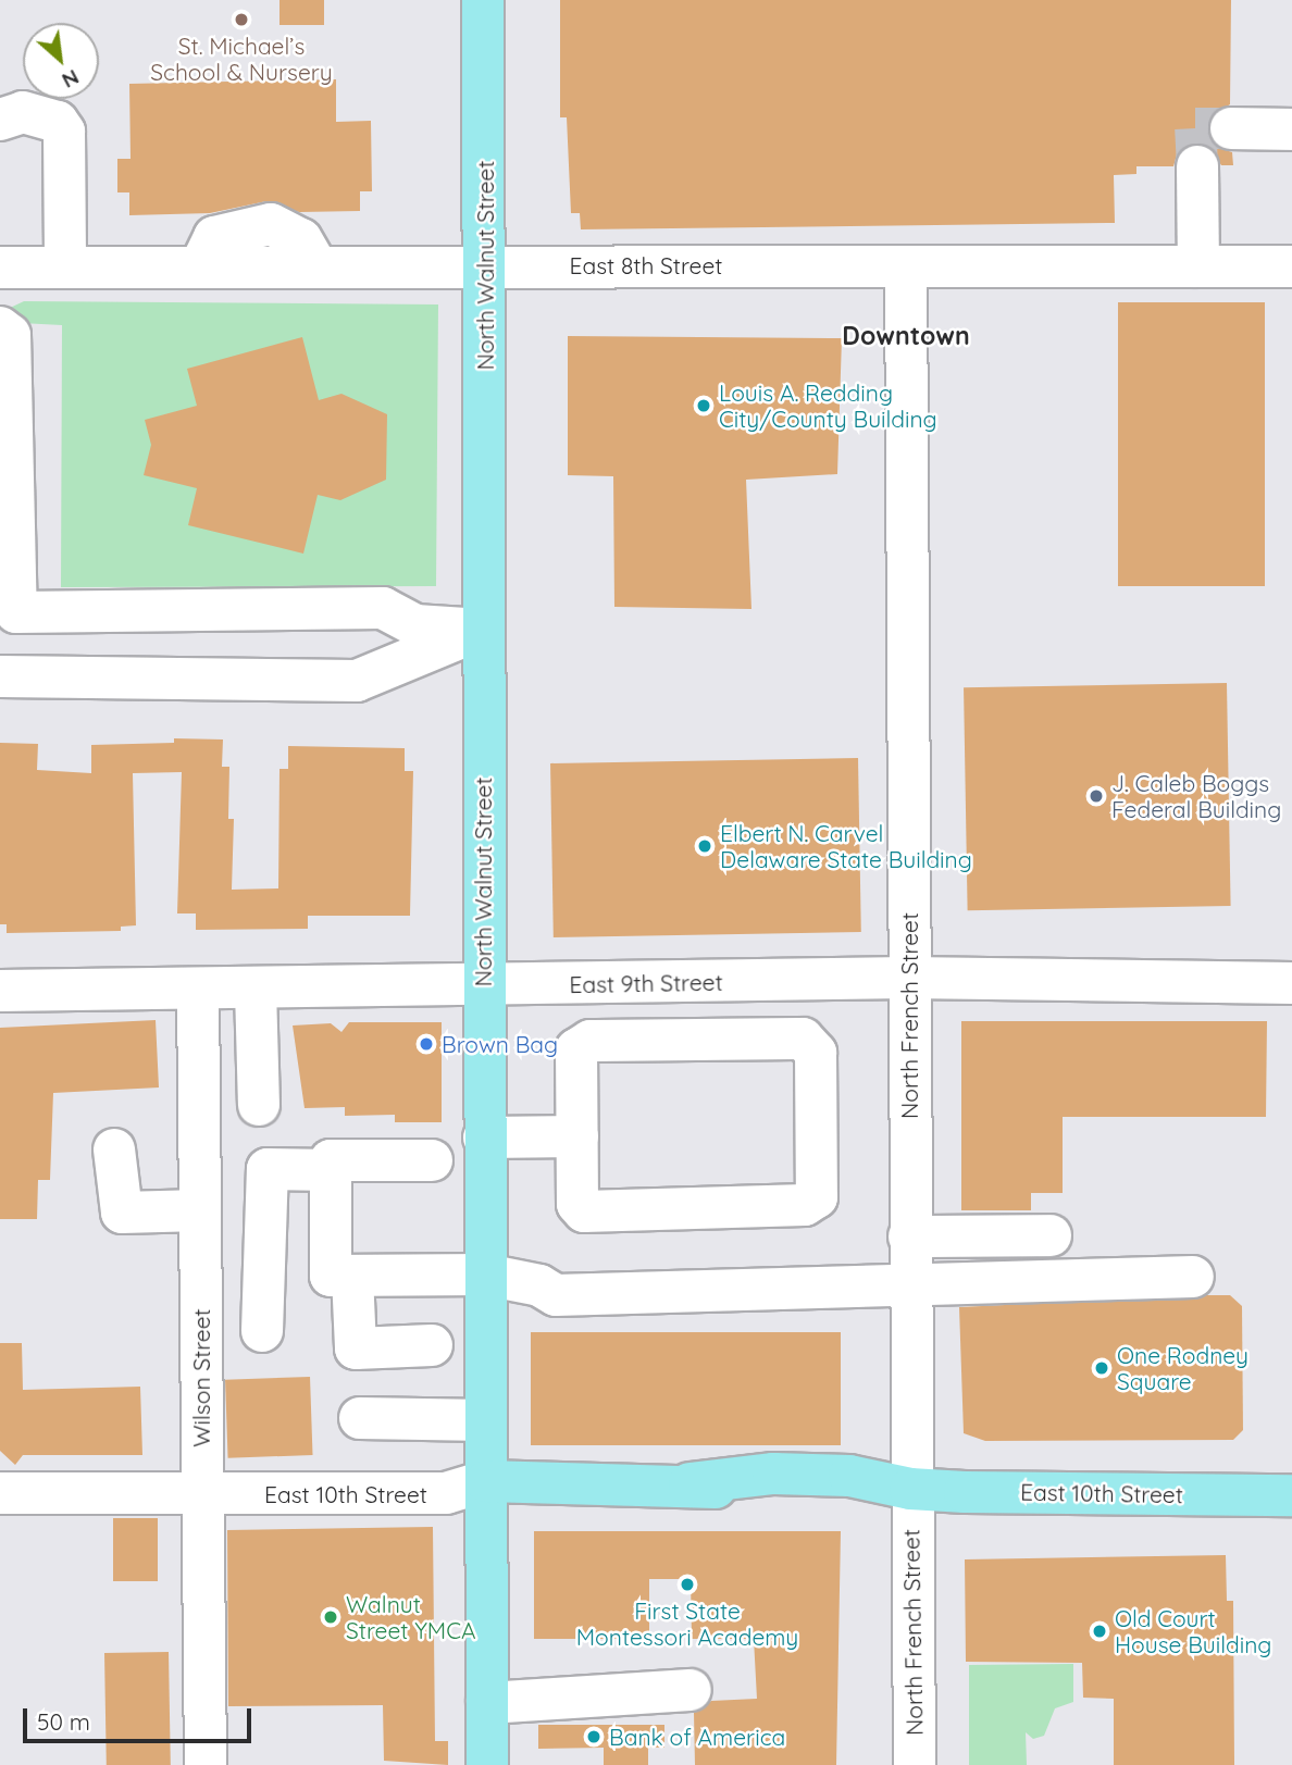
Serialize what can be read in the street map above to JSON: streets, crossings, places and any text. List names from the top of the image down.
{
  "streets": {
    "main road": ["North Walnut Street", "East 10th Street"],
    "street": [
      "East 8th Street",
      "East 9th Street",
      "North French Street",
      "Wilson Street"
    ]
  },
  "crossings": [
    ["North Walnut Street", "East 8th Street"],
    ["North Walnut Street", "East 9th Street"],
    ["North Walnut Street", "East 10th Street"],
    ["East 8th Street", "North French Street"],
    ["East 9th Street", "North French Street"],
    ["East 9th Street", "Wilson Street"],
    ["North French Street", "East 10th Street"],
    ["Wilson Street", "East 10th Street"]
  ],
  "districts": ["Downtown"],
  "places": [
    "St. Michael’s School & Nursery",
    "Louis A. Redding City/County Building",
    "J. Caleb Boggs Federal Building",
    "Elbert N. Carvel Delaware State Building",
    "Brown Bag",
    "One Rodney Square",
    "First State Montessori Academy",
    "Walnut Street YMCA",
    "Old Court House Building",
    "Bank of America"
  ],
  "scale_bar": "50 m",
  "north": "bottom right"
}
